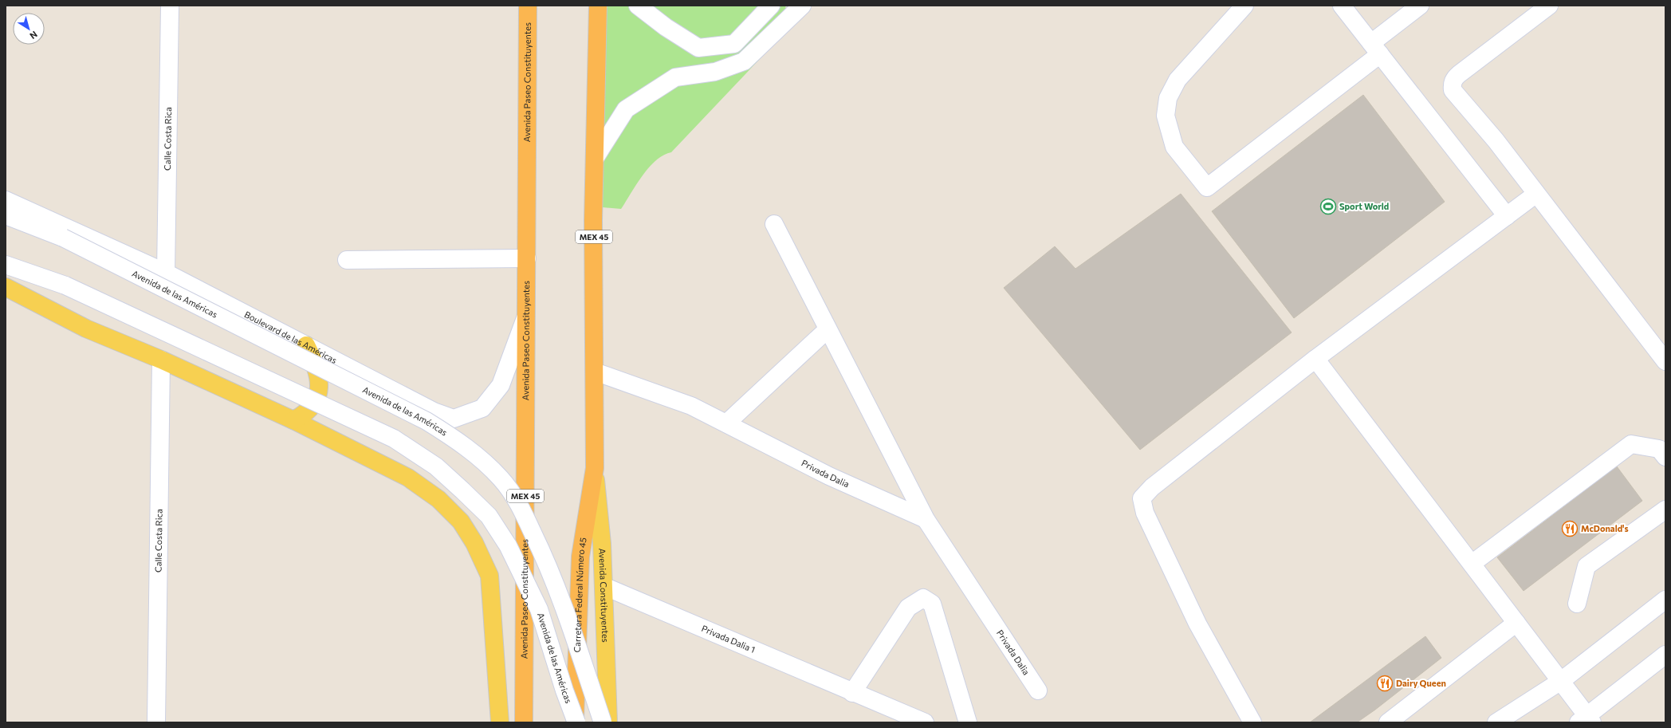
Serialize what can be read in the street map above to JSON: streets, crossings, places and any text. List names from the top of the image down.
{
  "streets": {
    "highway": ["Avenida Paseo Constituyentes", "MEX 45", "Carretera Federal Número 45"],
    "main road": ["Avenida Constituyentes"],
    "street": [
      "Calle Costa Rica",
      "Avenida de las Américas",
      "Boulevard de las Américas",
      "Privada Dalia",
      "Privada Dalia 1"
    ]
  },
  "crossings": [
    ["Avenida Paseo Constituyentes", "MEX 45"],
    ["Avenida Paseo Constituyentes", "Boulevard de las Américas"],
    ["Calle Costa Rica", "Boulevard de las Américas"],
    ["MEX 45", "Privada Dalia"],
    ["MEX 45", "Carretera Federal Número 45"],
    ["MEX 45", "Avenida Constituyentes"],
    ["Avenida de las Américas", "Carretera Federal Número 45"],
    ["Carretera Federal Número 45", "Avenida Constituyentes"],
    ["Avenida Constituyentes", "Privada Dalia 1"]
  ],
  "places": {
    "sports": ["Sport World"],
    "restaurant": ["McDonald's", "Dairy Queen"]
  },
  "north": "bottom right"
}
